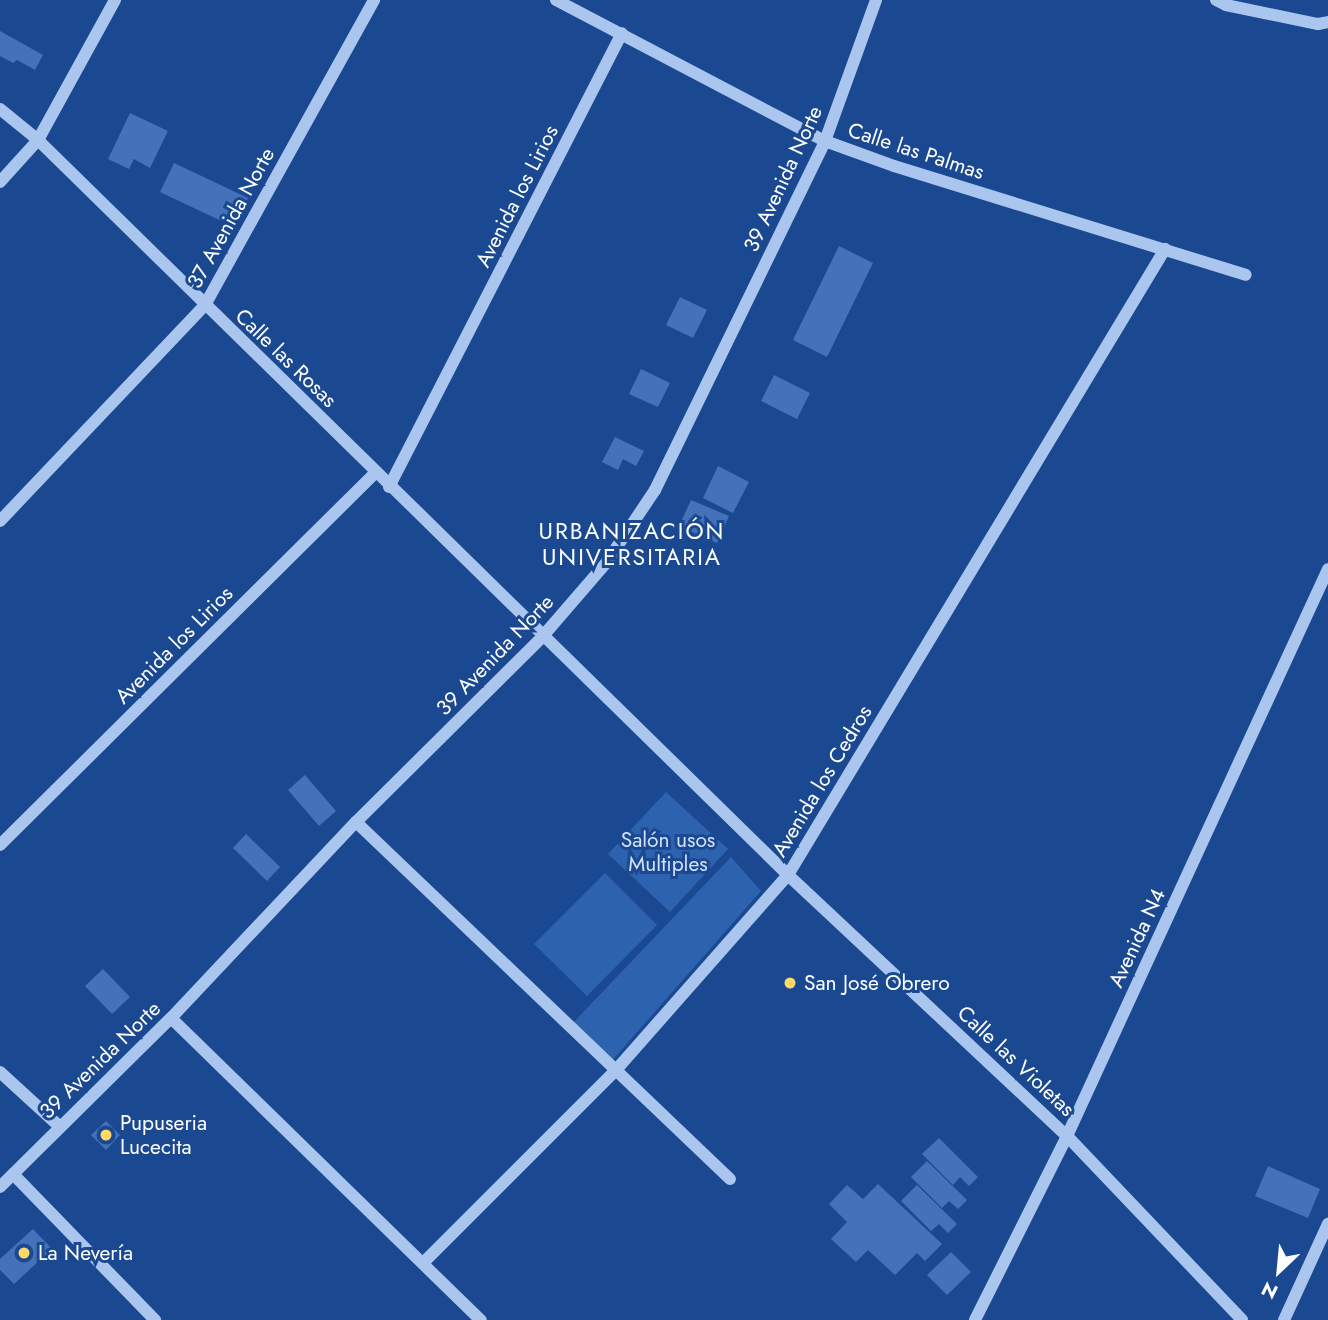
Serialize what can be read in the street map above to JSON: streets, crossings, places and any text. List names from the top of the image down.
{
  "streets": {
    "street": [
      "Calle las Palmas",
      "39 Avenida Norte",
      "Avenida los Lirios",
      "37 Avenida Norte",
      "Calle las Rosas",
      "Avenida los Cedros",
      "Avenida N4",
      "Calle las Violetas"
    ]
  },
  "crossings": [
    ["Calle las Palmas", "39 Avenida Norte"],
    ["Calle las Palmas", "Avenida los Lirios"],
    ["Calle las Palmas", "Avenida los Cedros"],
    ["39 Avenida Norte", "Calle las Rosas"],
    ["39 Avenida Norte", "Calle las Violetas"],
    ["Avenida los Lirios", "Calle las Rosas"],
    ["37 Avenida Norte", "Calle las Rosas"],
    ["Calle las Rosas", "Calle las Violetas"],
    ["Avenida los Cedros", "Calle las Violetas"],
    ["Avenida N4", "Calle las Violetas"]
  ],
  "districts": ["URBANIZACIÓN UNIVERSITARIA"],
  "parks": ["Salón usos Multiples"],
  "places": ["San José Obrero", "Pupuseria Lucecita", "La Nevería"],
  "north": "bottom left"
}
